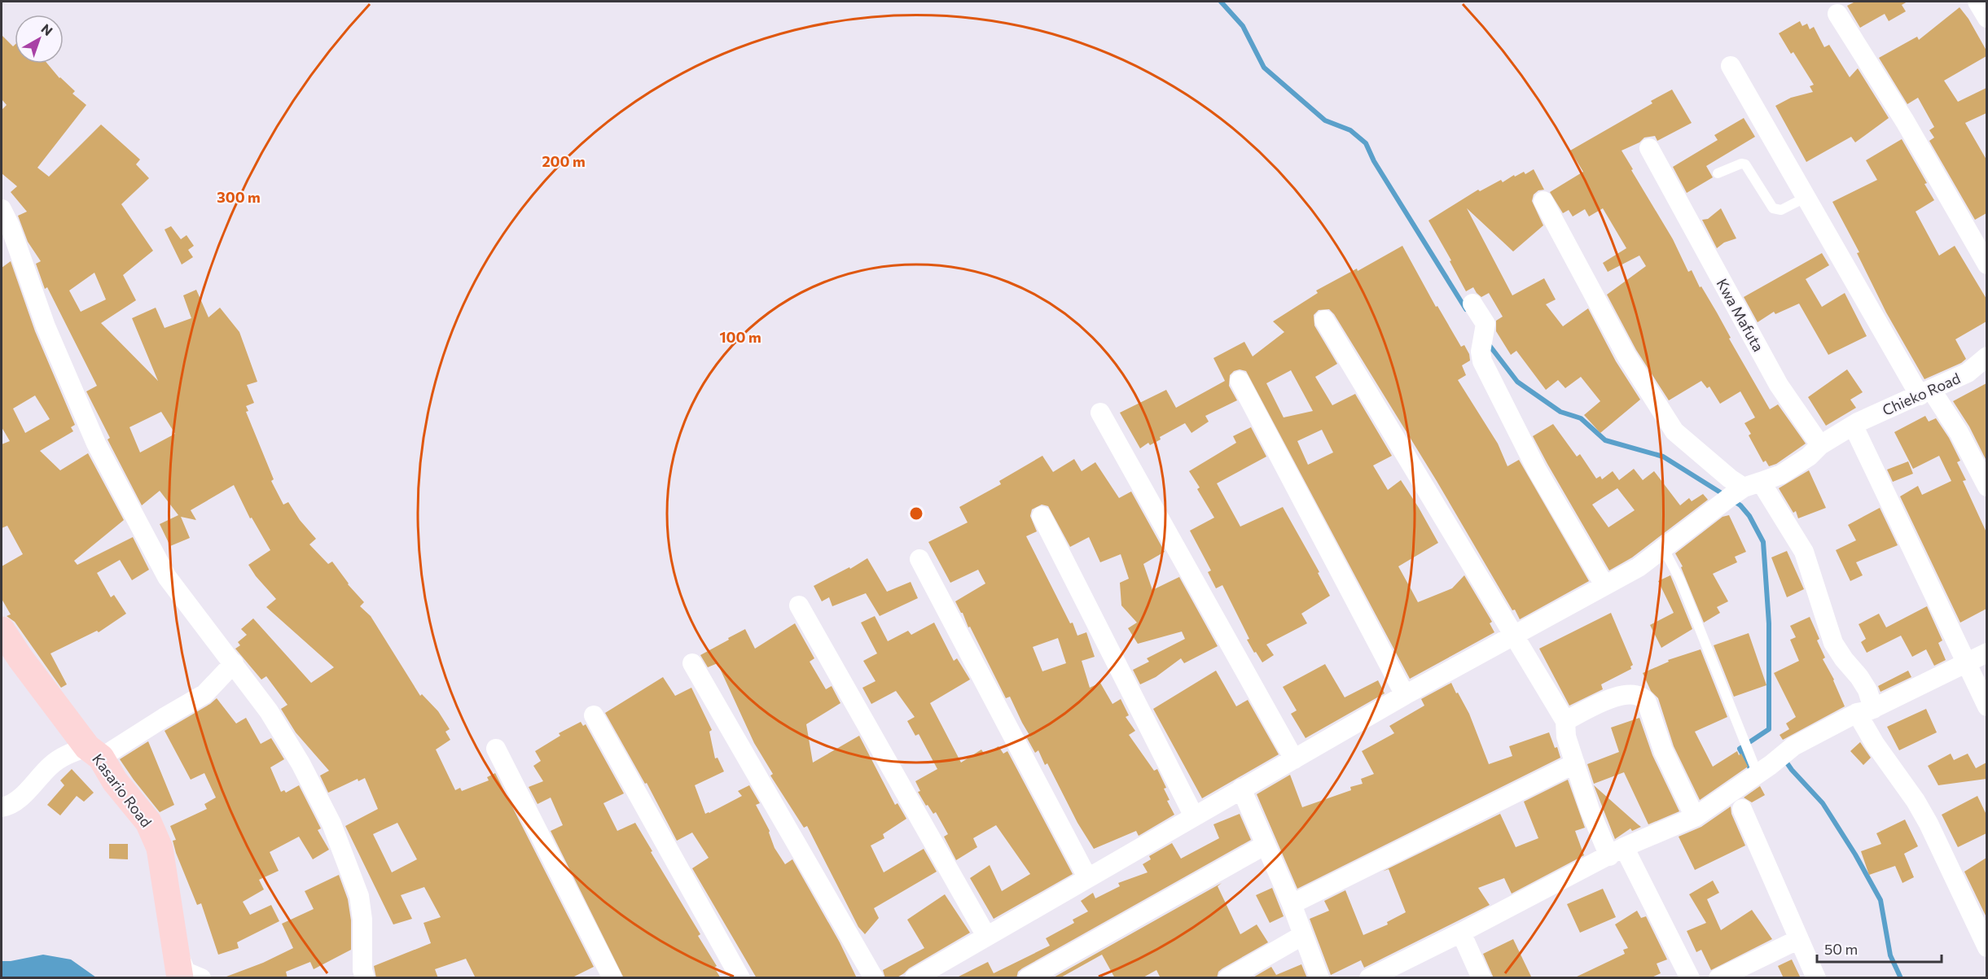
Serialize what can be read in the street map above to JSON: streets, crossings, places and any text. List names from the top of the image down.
{
  "streets": {
    "street": ["Kwa Mafuta", "Chieko Road", "Kasario Road"]
  },
  "scale_bar": "50 m",
  "north": "top right",
  "rings": ["200 m", "300 m", "100 m"]
}
